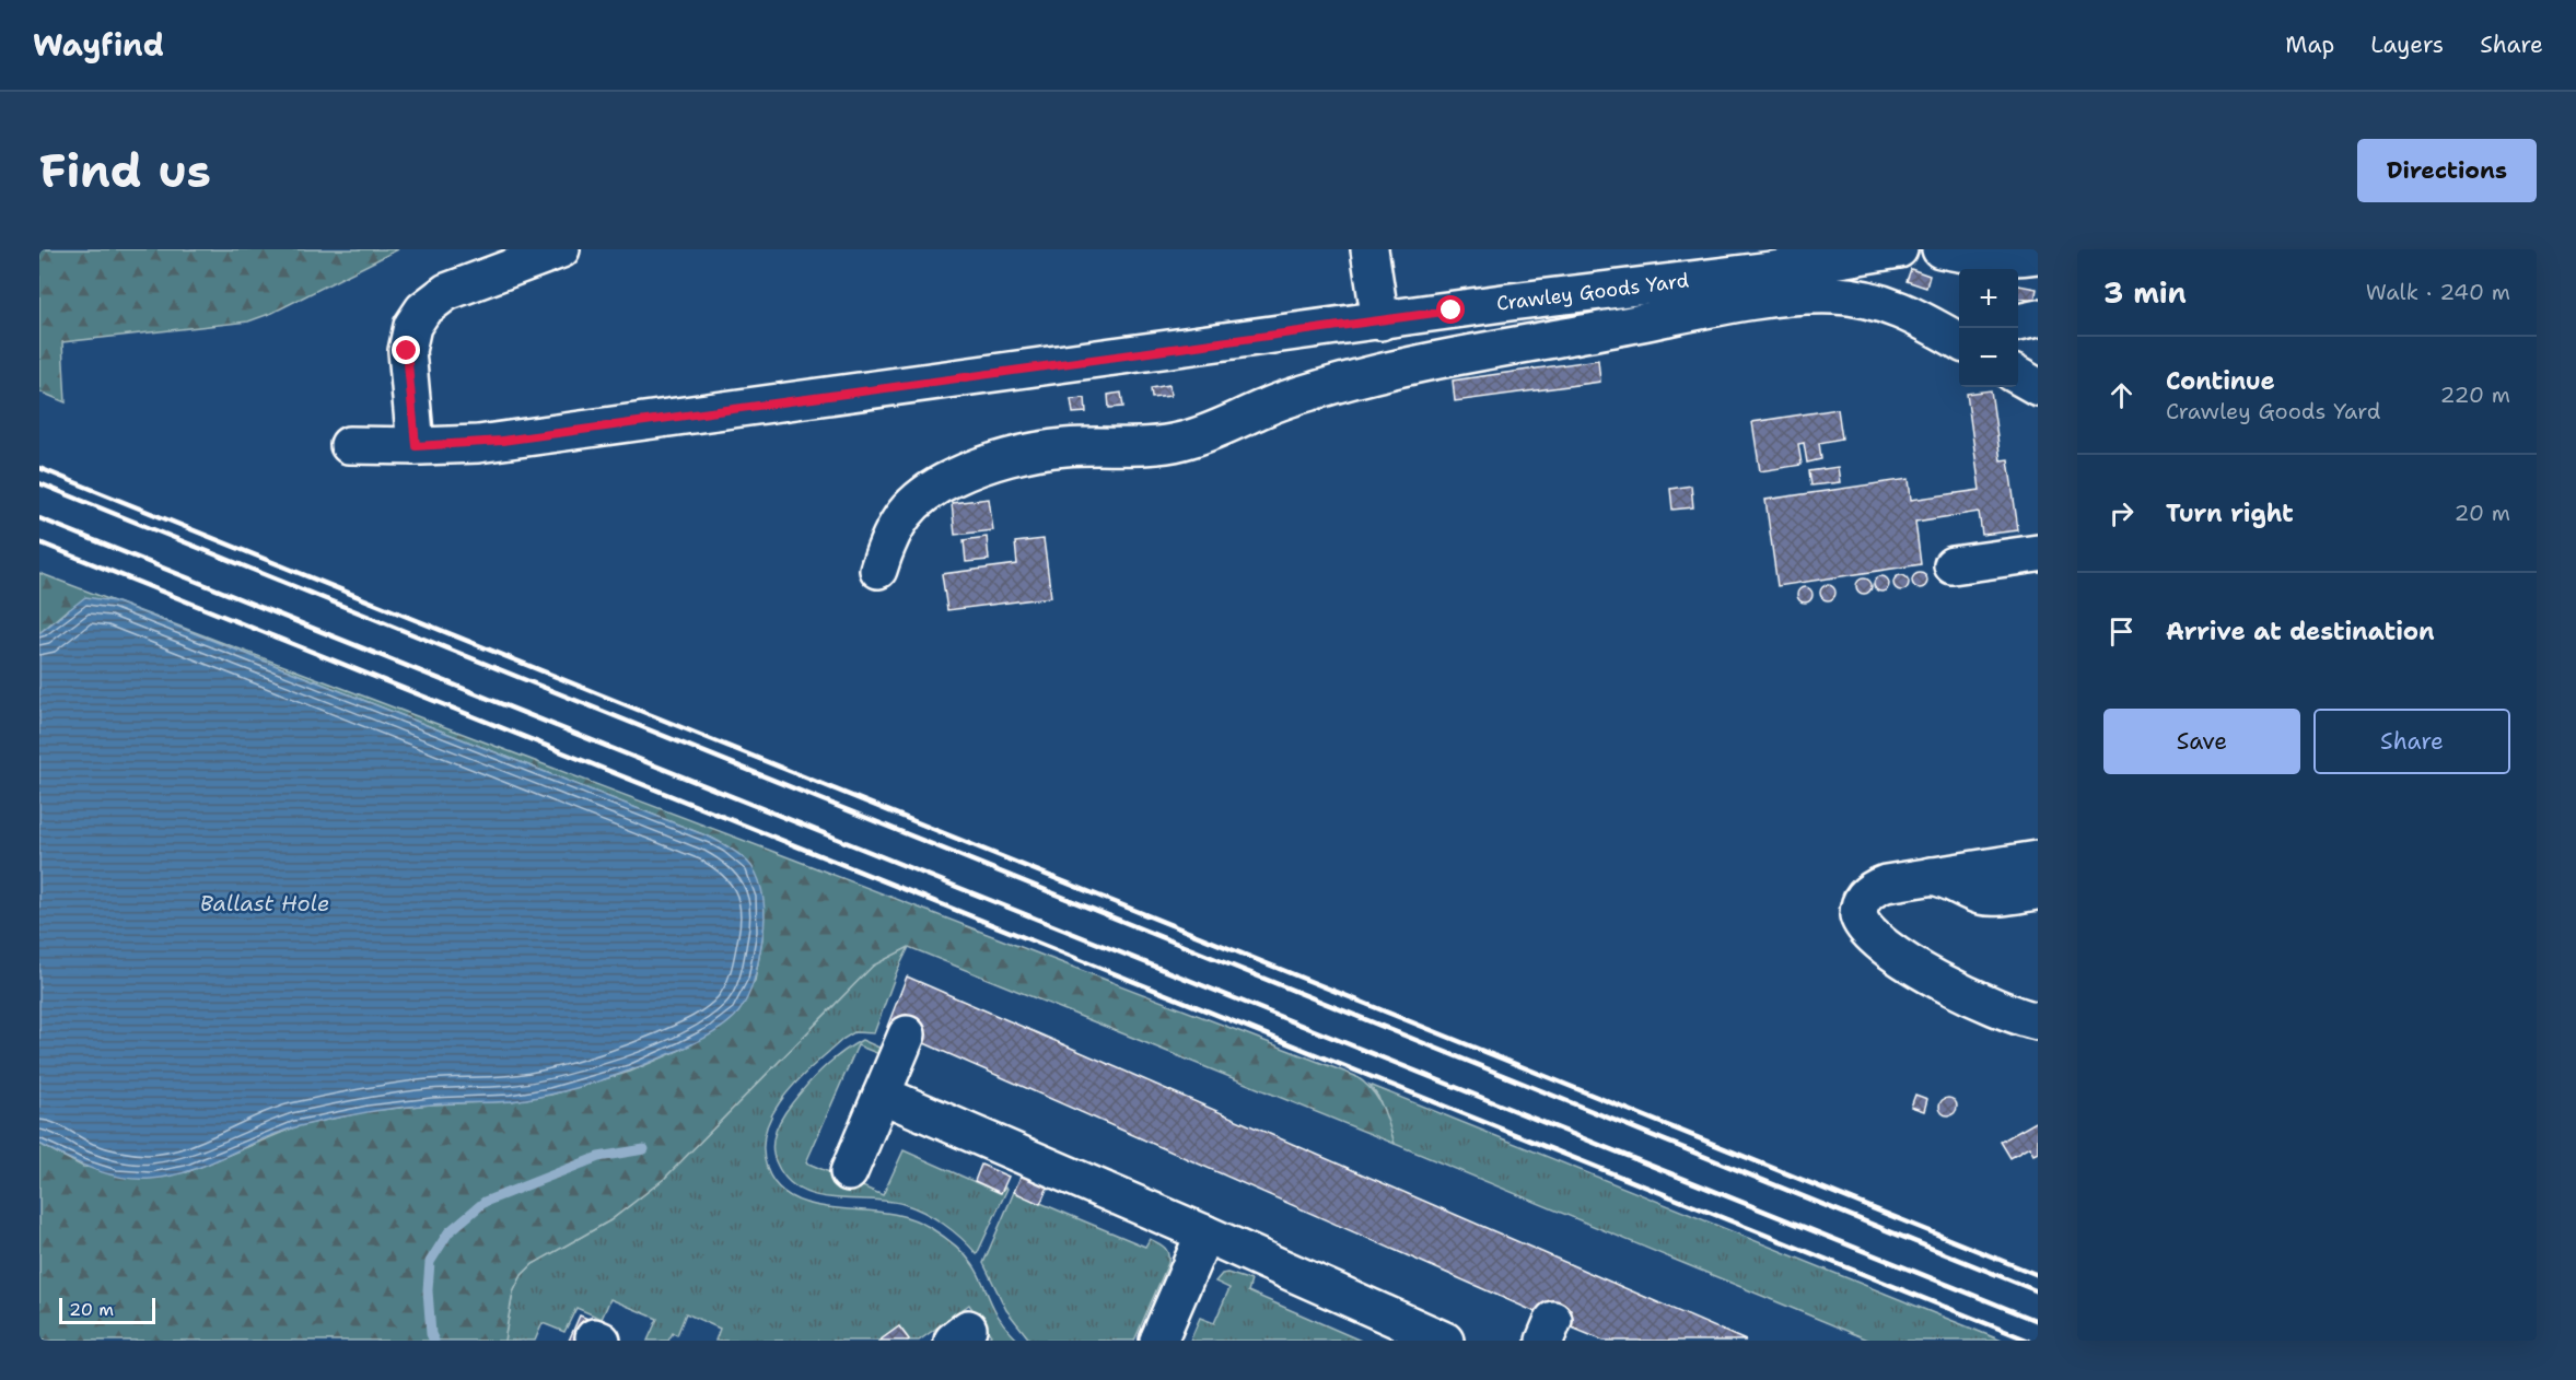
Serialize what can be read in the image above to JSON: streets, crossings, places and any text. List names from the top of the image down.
{
  "streets": {
    "street": ["Crawley Goods Yard"]
  },
  "water": ["Ballast Hole"],
  "scale_bar": "20 m",
  "page": {
    "header": "Wayfind",
    "nav": ["Map", "Layers", "Share"],
    "buttons": [
      "Directions",
      ["Save", "Share"]
    ],
    "title": "Find us",
    "heading": ["3 min", "Walk · 240 m"],
    "map_buttons": ["+", "−"],
    "list": [
      ["Continue", "Crawley Goods Yard", "220 m"],
      ["Turn right", "20 m"],
      "Arrive at destination"
    ],
    "scale": "20 m"
  }
}
